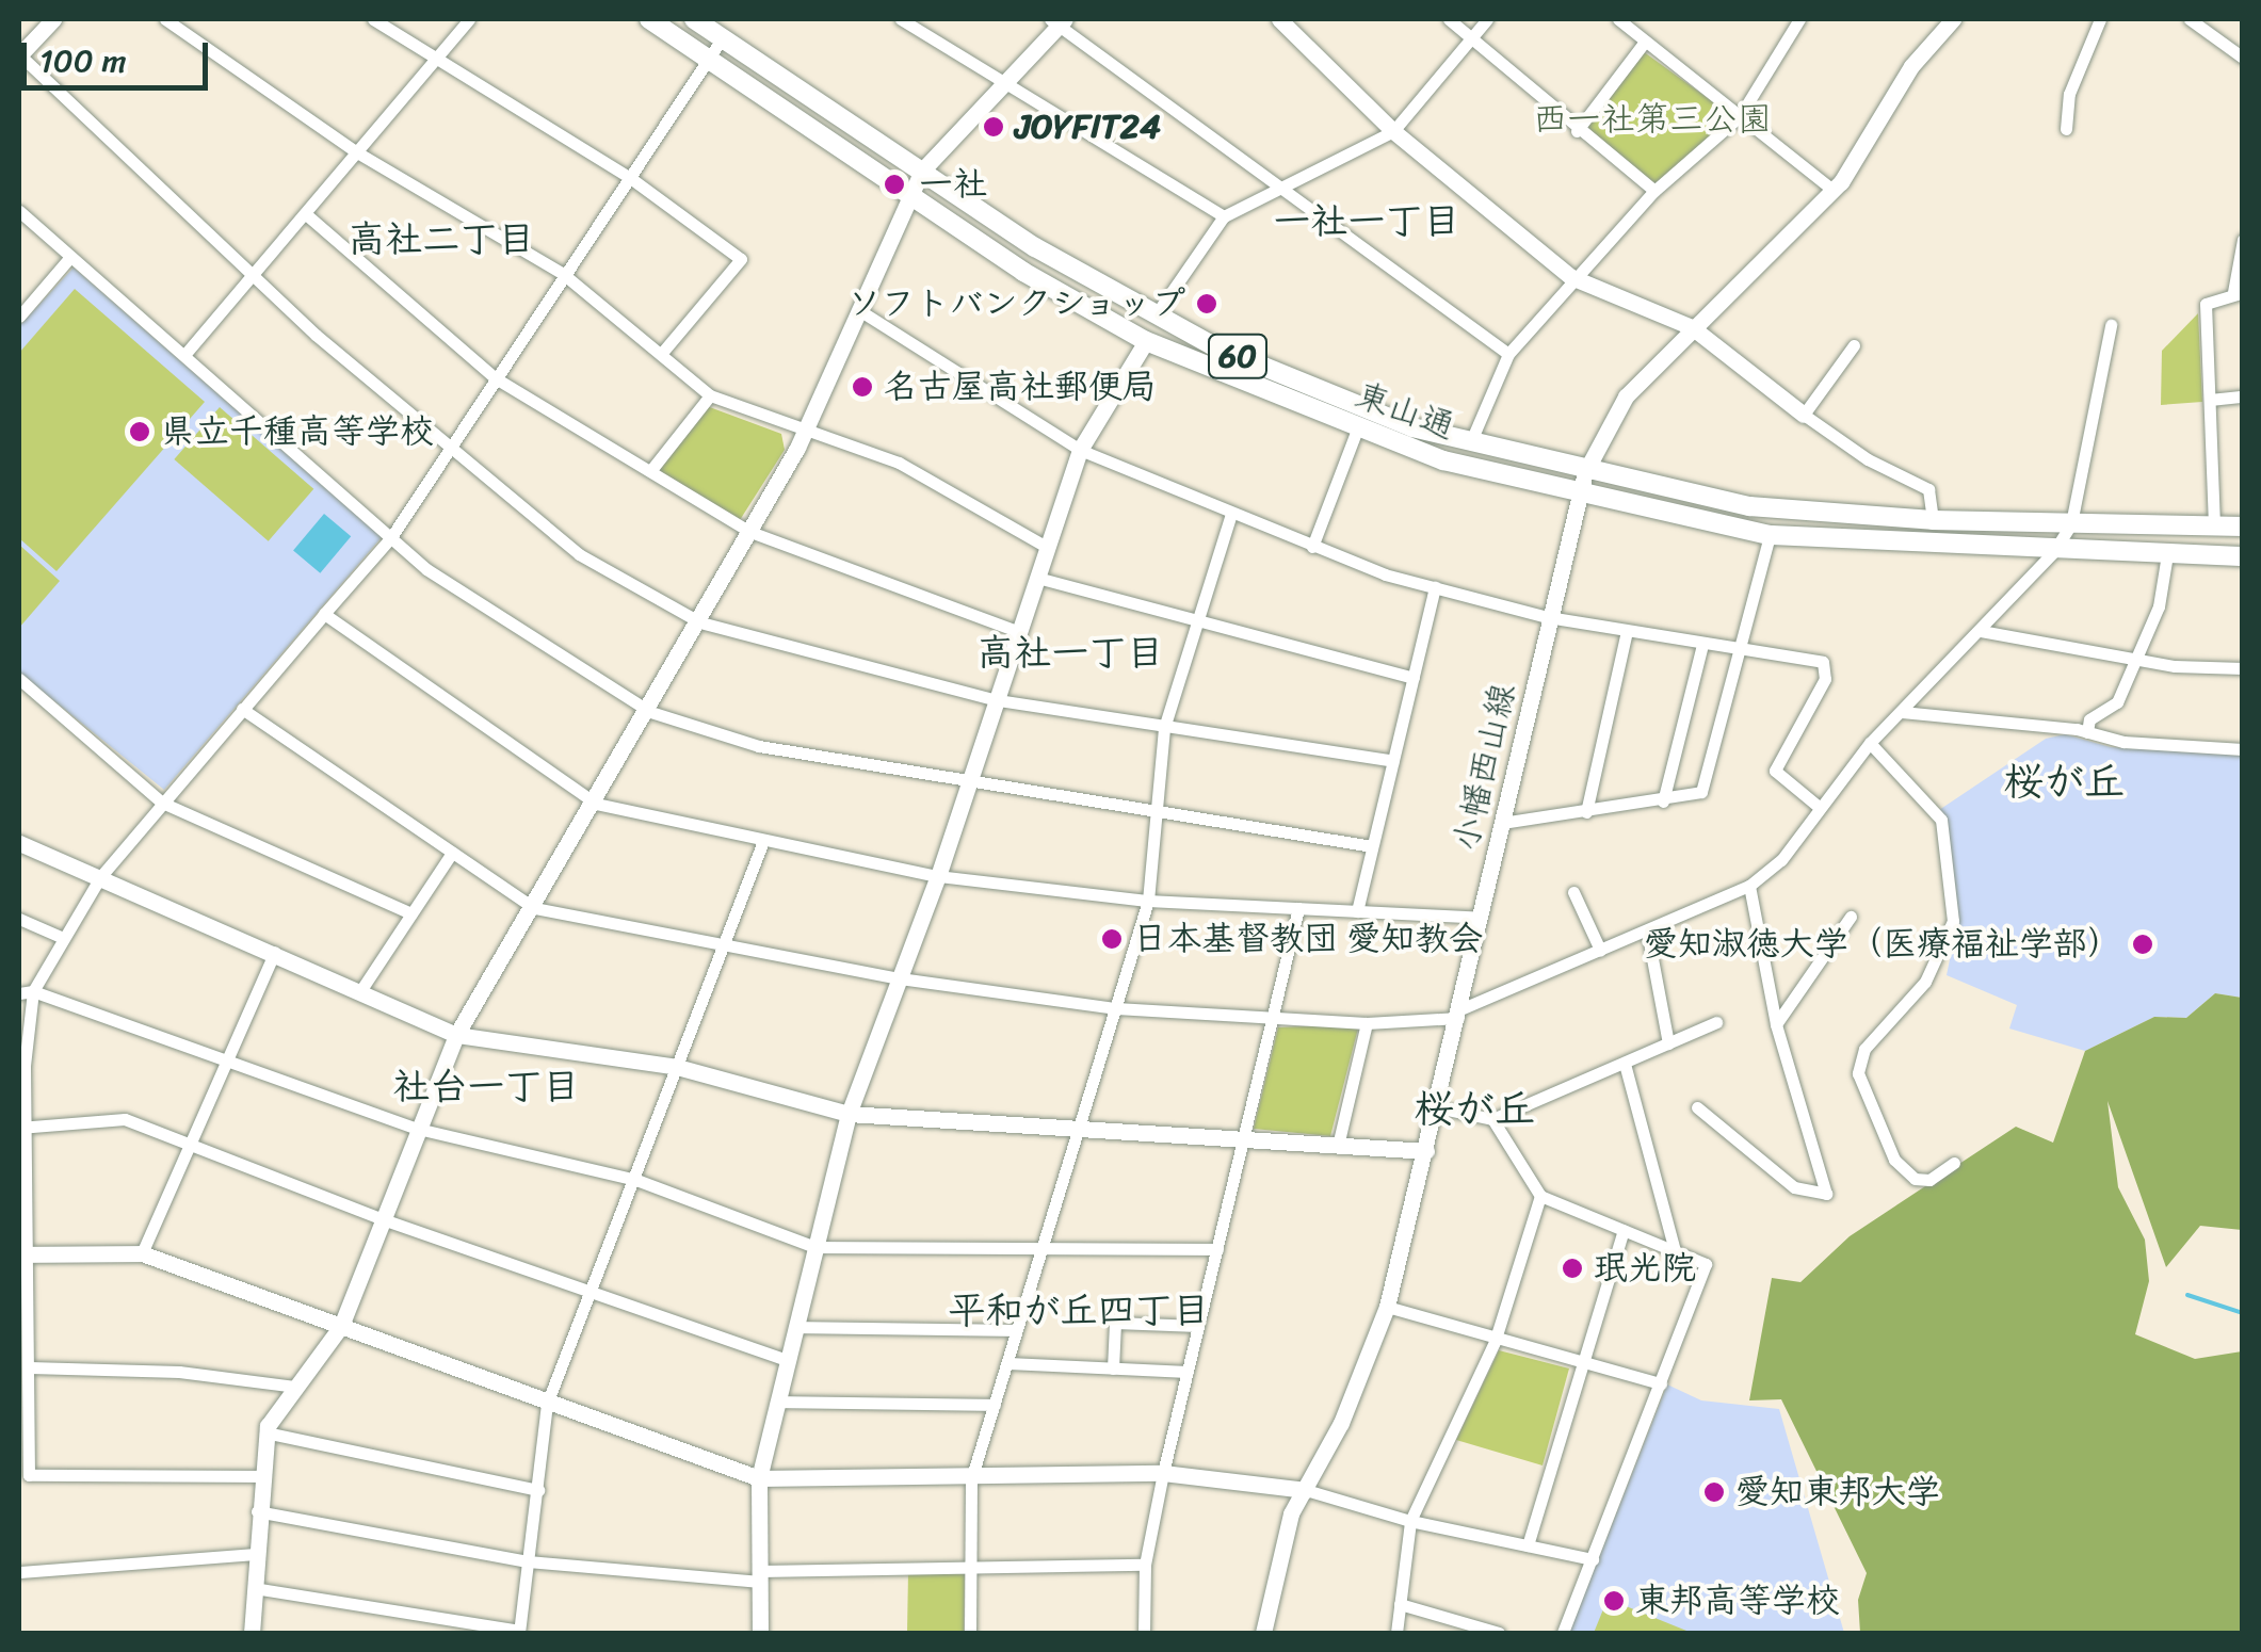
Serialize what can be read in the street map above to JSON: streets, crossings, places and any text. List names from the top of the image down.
{
  "streets": {
    "main road": ["60", "東山通"],
    "street": ["小幡西山線"]
  },
  "crossings": [
    ["東山通", "小幡西山線"]
  ],
  "districts": [
    "一社一丁目",
    "高社二丁目",
    "高社一丁目",
    "桜が丘",
    "社台一丁目",
    "桜が丘",
    "平和が丘四丁目"
  ],
  "parks": ["西一社第三公園"],
  "places": [
    "JOYFIT24",
    "一社",
    "ソフトバンクショップ",
    "名古屋高社郵便局",
    "県立千種高等学校",
    "日本基督教団 愛知教会",
    "愛知淑徳大学（医療福祉学部）",
    "珉光院",
    "愛知東邦大学",
    "東邦高等学校"
  ],
  "scale_bar": "100 m"
}
